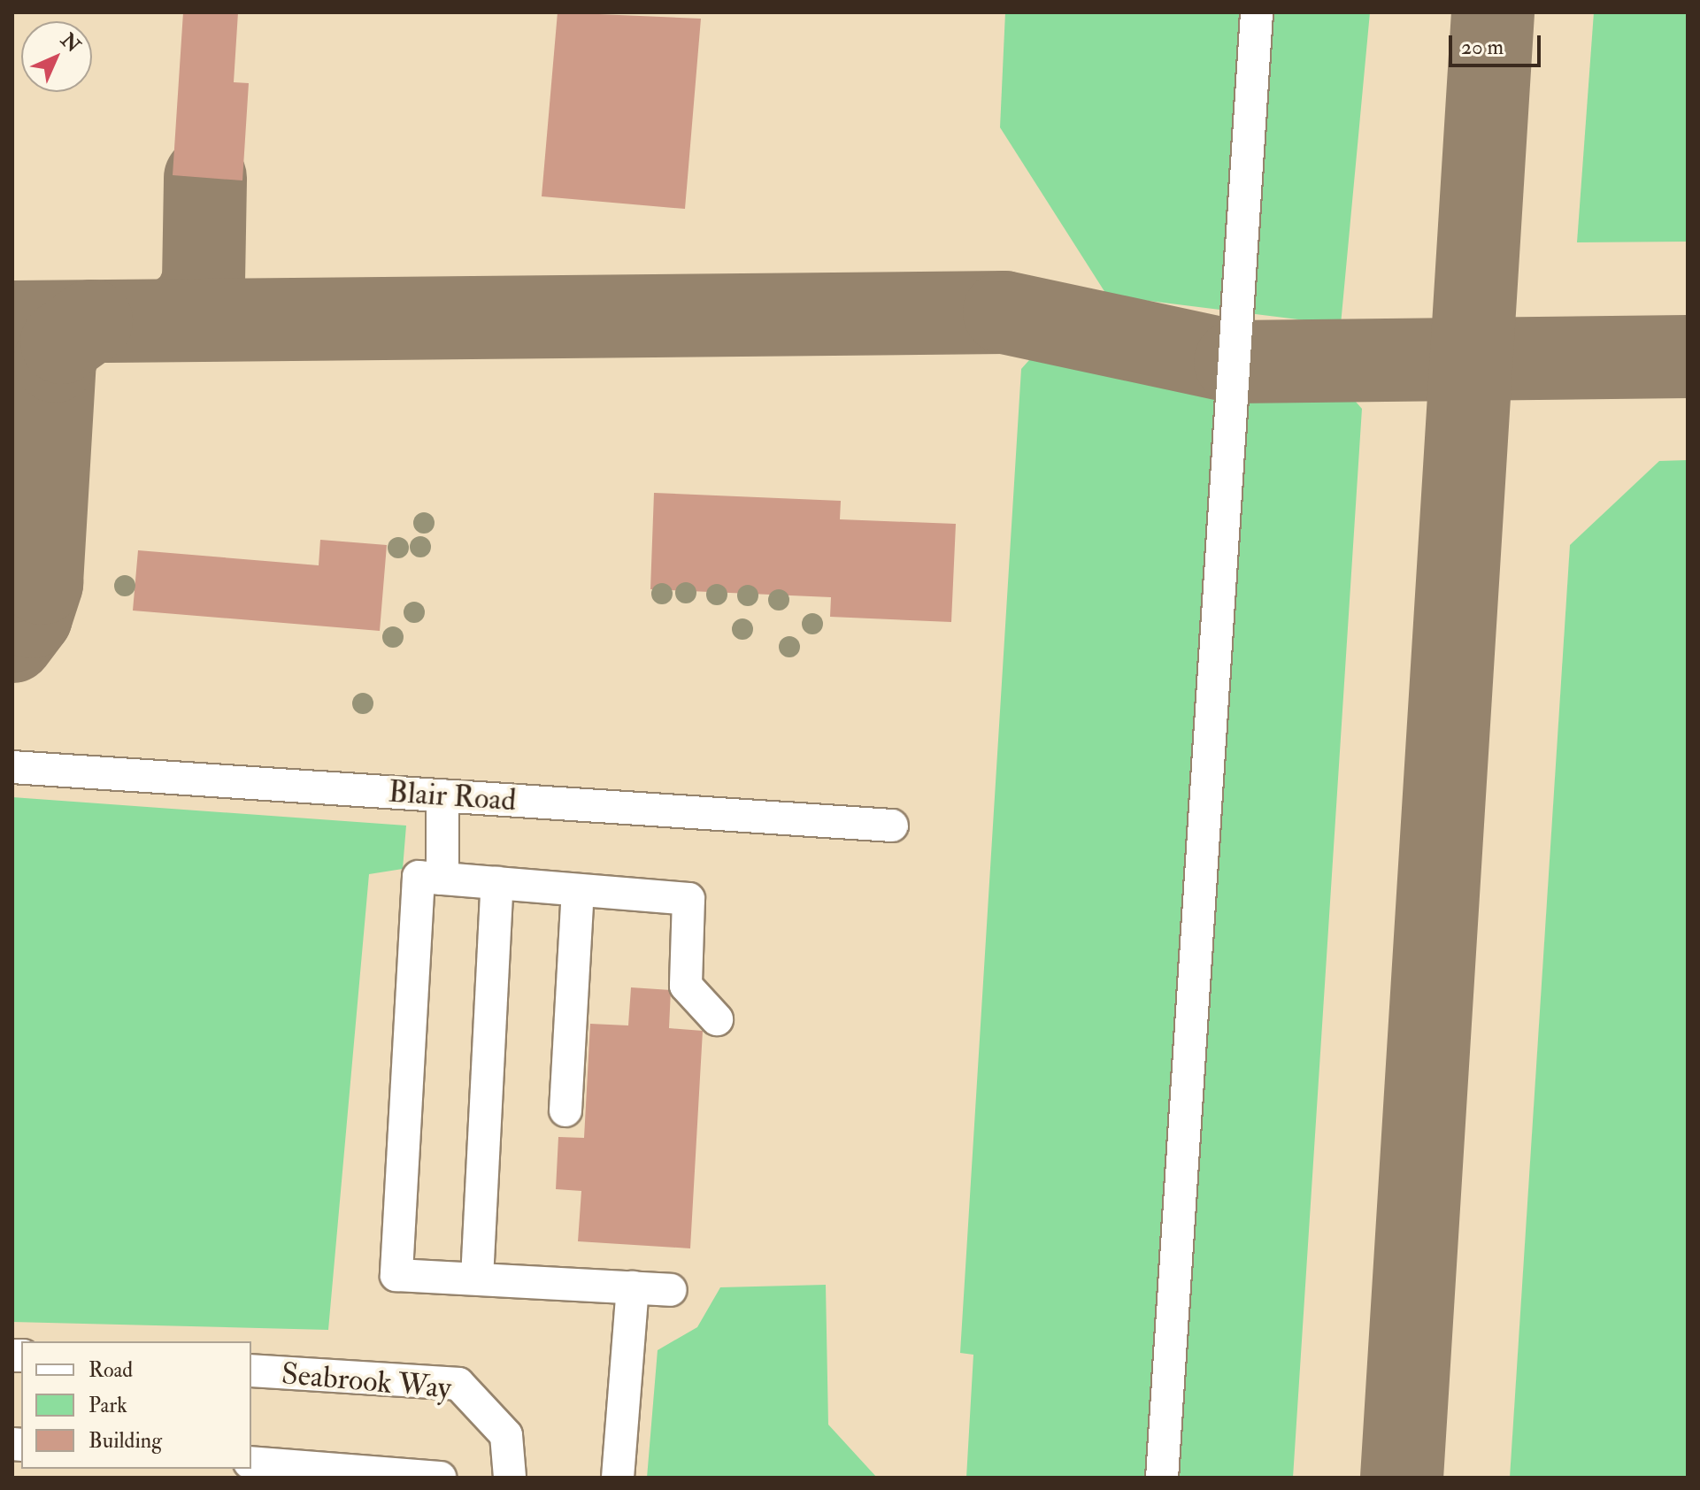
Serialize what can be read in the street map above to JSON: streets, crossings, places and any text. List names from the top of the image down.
{
  "streets": {
    "street": ["Blair Road", "Seabrook Way"]
  },
  "legend": ["Road", "Park", "Building"],
  "scale_bar": "20 m",
  "north": "top right"
}
